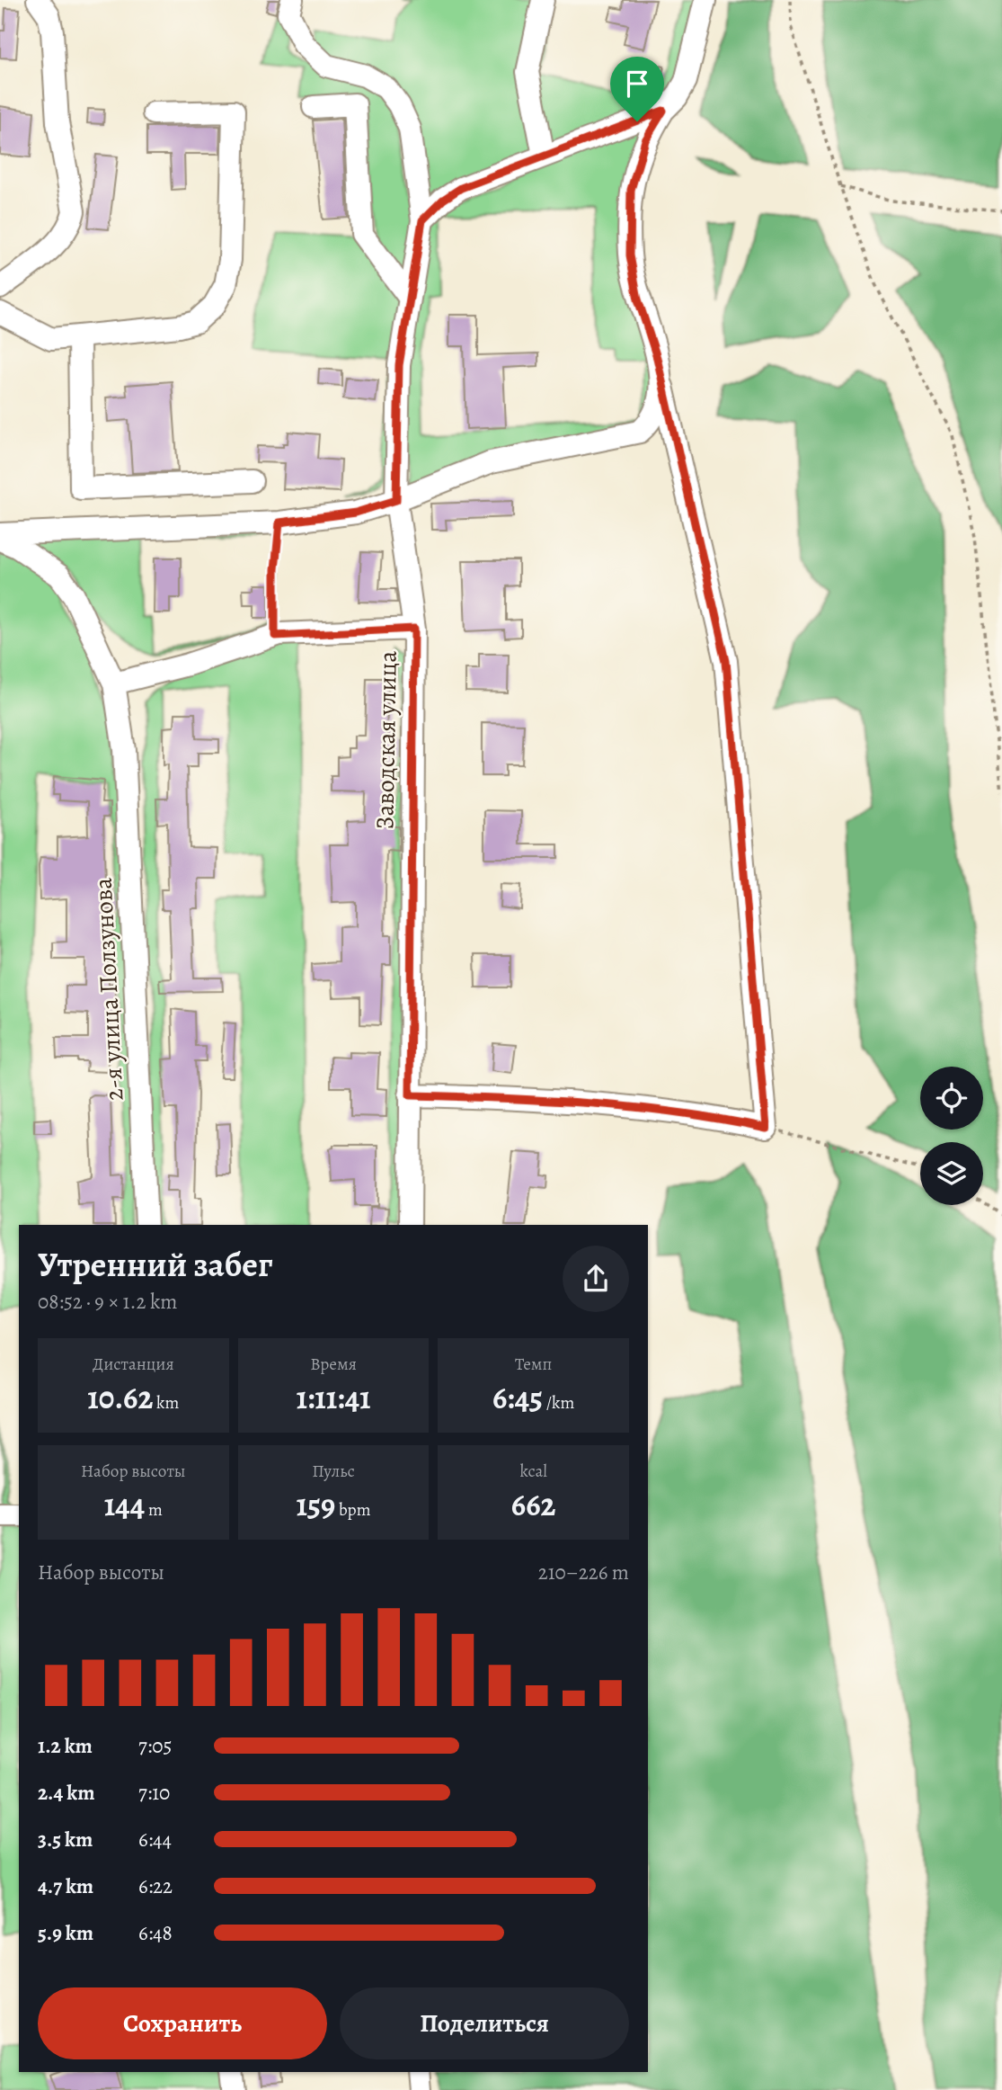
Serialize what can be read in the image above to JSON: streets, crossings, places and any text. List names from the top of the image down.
{
  "streets": {
    "street": ["Заводская улица", "2-я улица Ползунова"]
  },
  "page": {
    "heading": ["Утренний забег", "08:52 · 9 × 1.2 km"],
    "stats": [
      ["Дистанция", "10.62 km"],
      ["Время", "1:11:41"],
      ["Темп", "6:45 /km"],
      ["Набор высоты", "144 m"],
      ["Пульс", "159 bpm"],
      ["kcal", "662"]
    ],
    "chart": ["Набор высоты", "210–226 m"],
    "list": [
      {
        "name": "1.2 km",
        "note": "7:05"
      },
      {
        "name": "2.4 km",
        "note": "7:10"
      },
      {
        "name": "3.5 km",
        "note": "6:44"
      },
      {
        "name": "4.7 km",
        "note": "6:22"
      },
      {
        "name": "5.9 km",
        "note": "6:48"
      }
    ],
    "buttons": ["Сохранить", "Поделиться"]
  }
}
